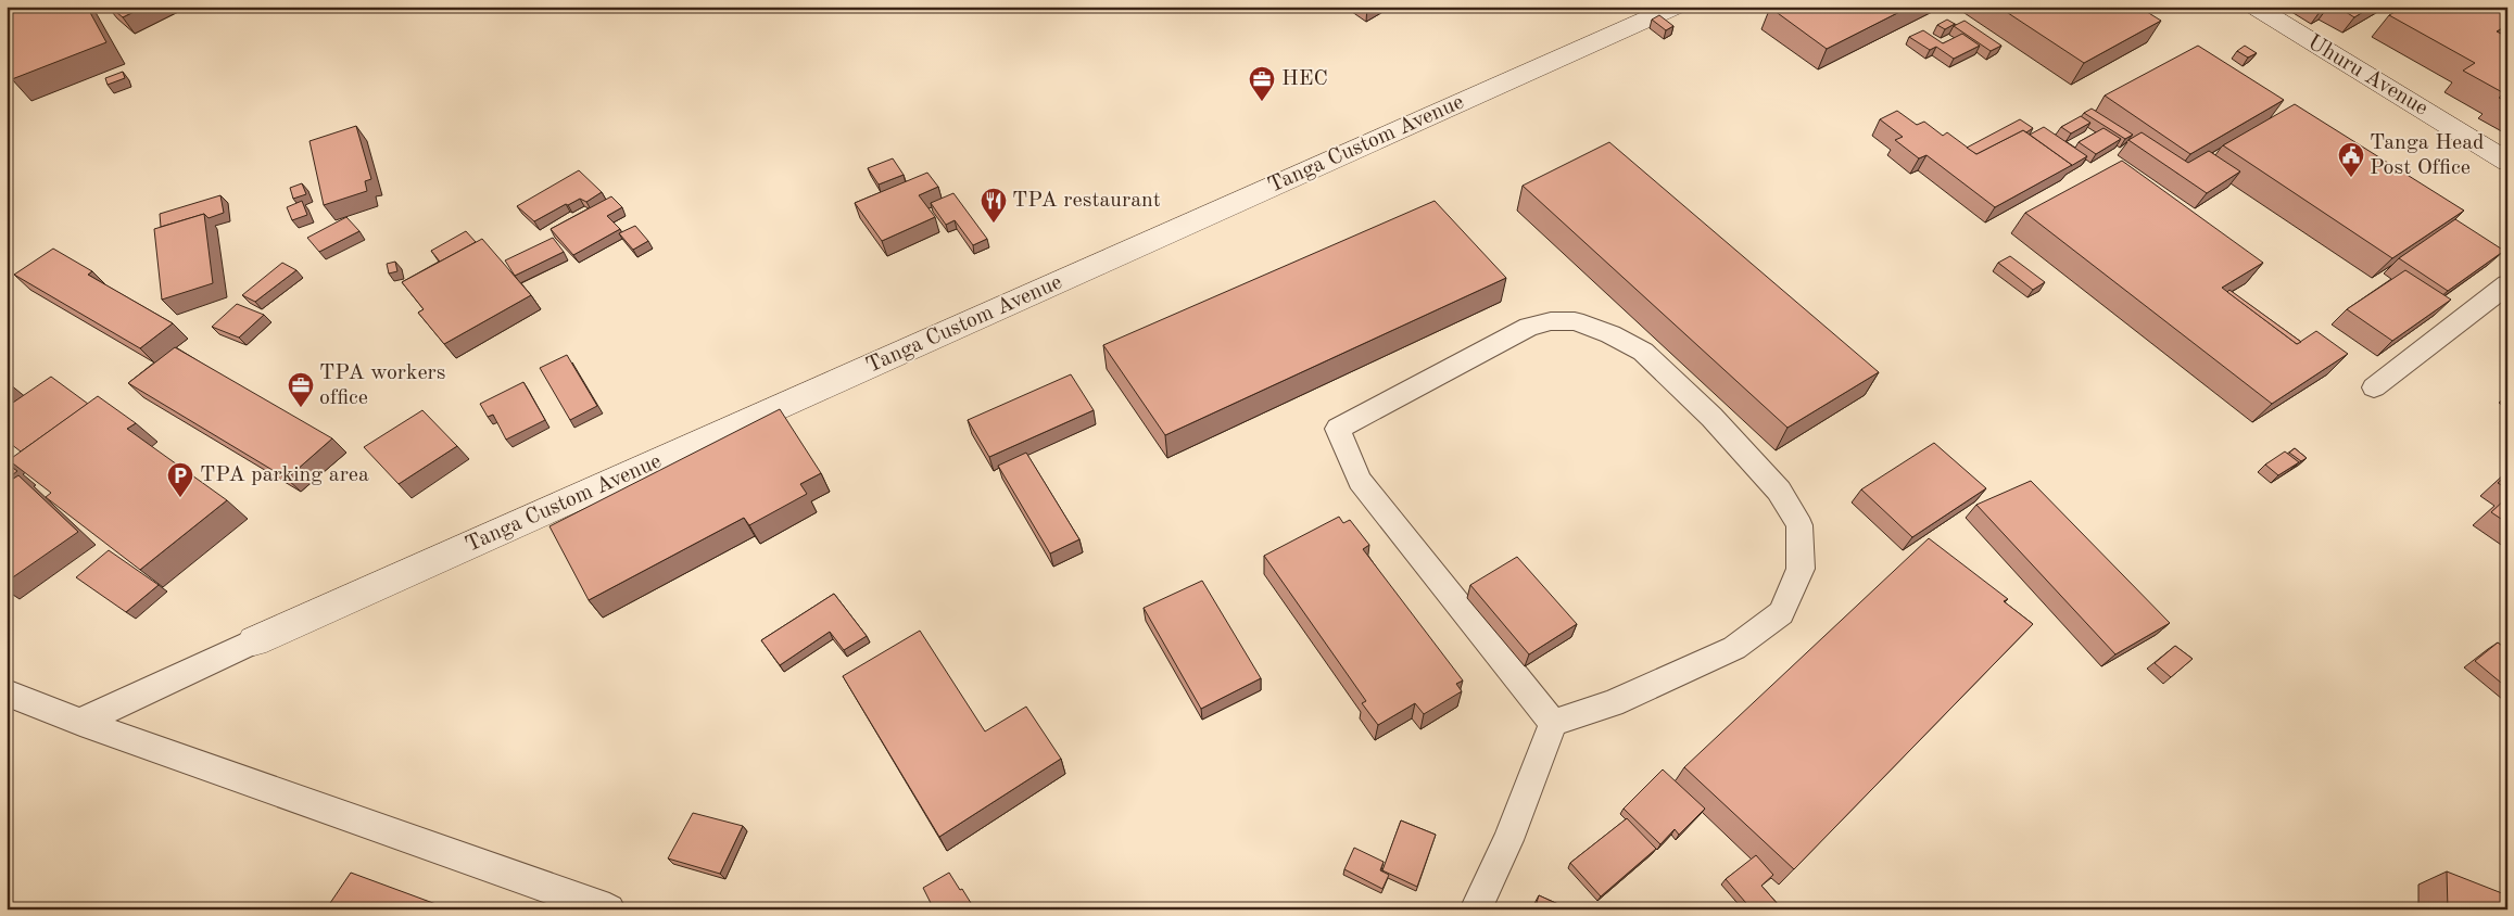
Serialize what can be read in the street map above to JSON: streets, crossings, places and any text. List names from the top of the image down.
{
  "streets": {
    "street": ["Uhuru Avenue", "Tanga Custom Avenue"]
  },
  "places": {
    "office": ["HEC", "TPA workers office"],
    "public building": ["Tanga Head Post Office"],
    "restaurant": ["TPA restaurant"],
    "parking": ["TPA parking area"]
  }
}
